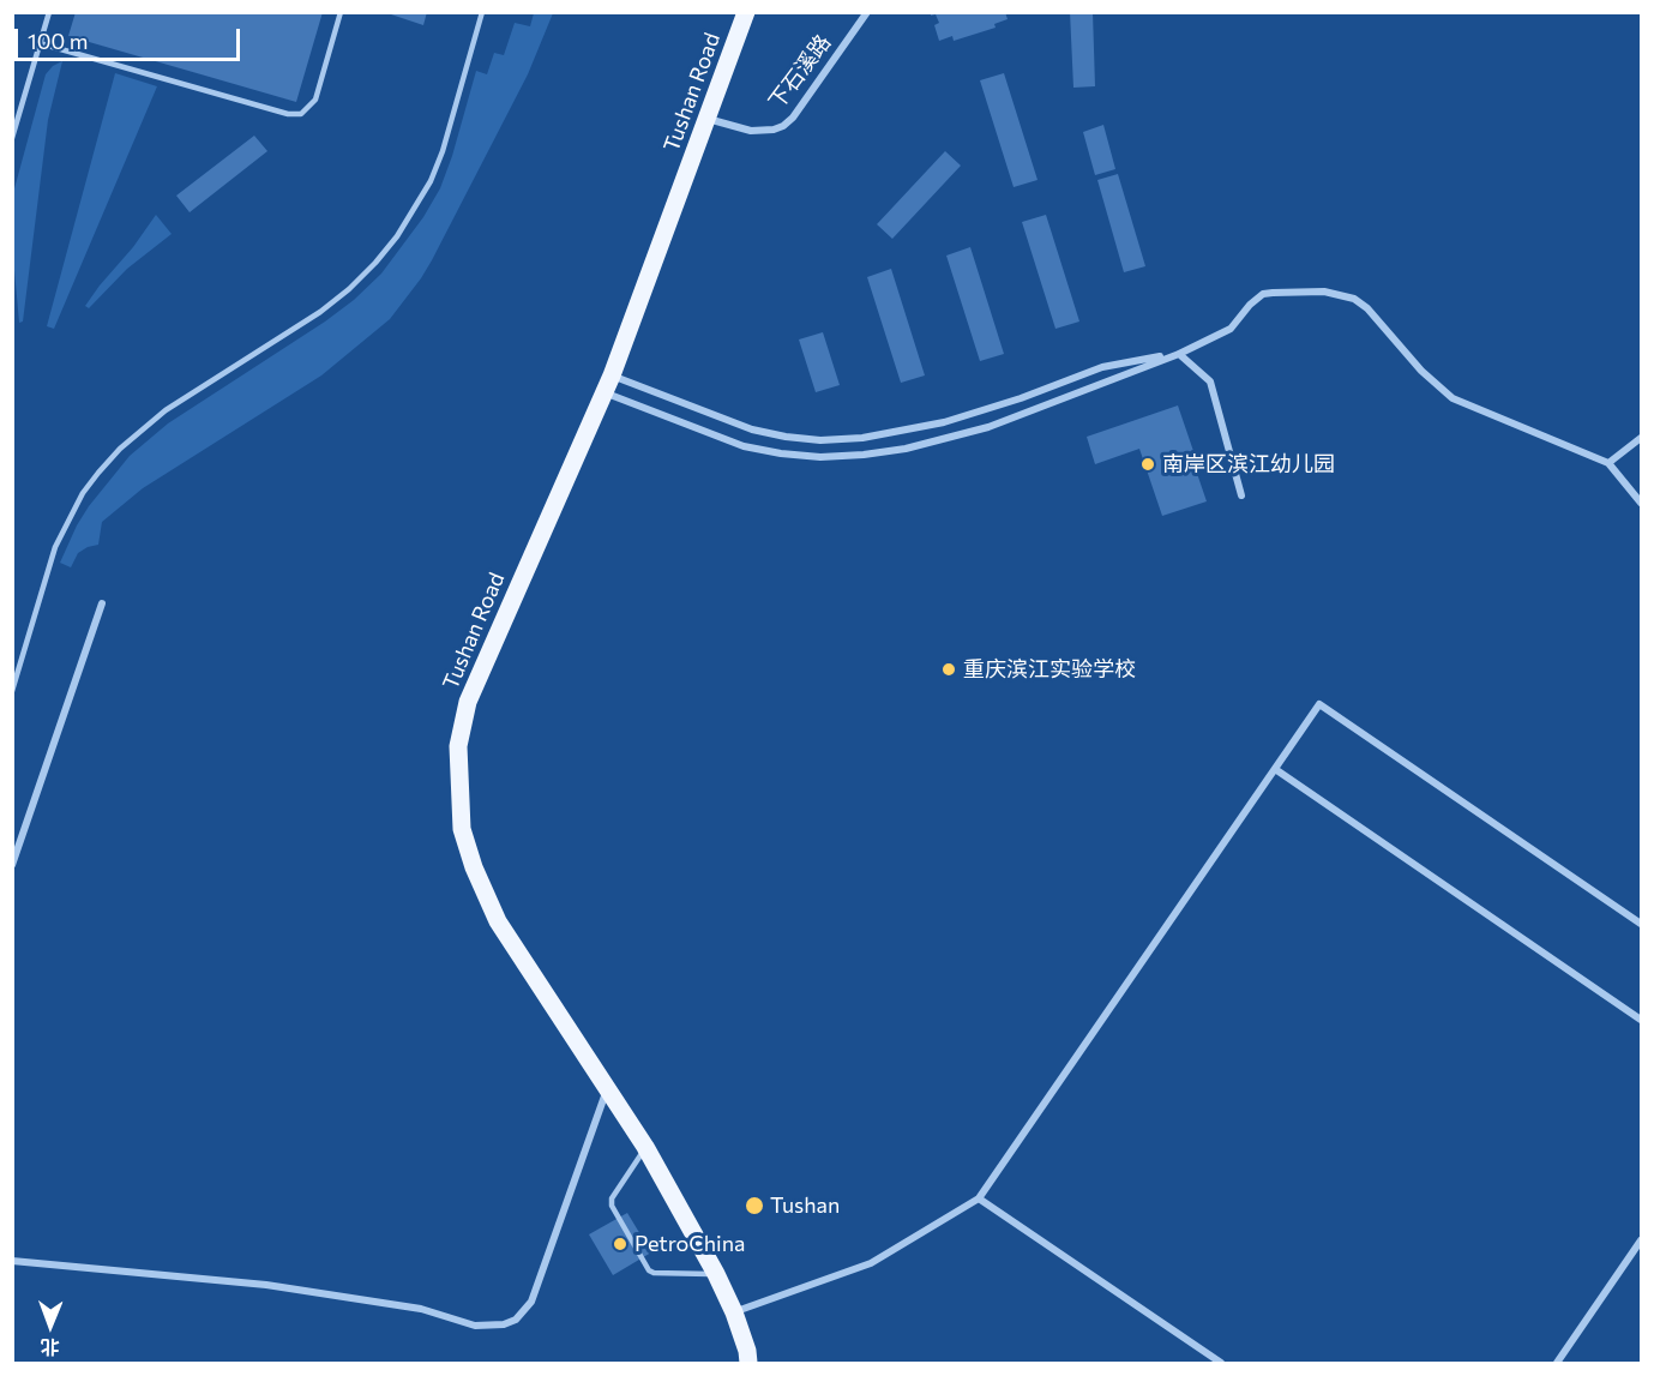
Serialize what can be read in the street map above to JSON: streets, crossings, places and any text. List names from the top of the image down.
{
  "streets": {
    "main road": ["Tushan Road"],
    "street": ["下石溪路"]
  },
  "crossings": [
    ["下石溪路", "Tushan Road"]
  ],
  "places": [
    "南岸区滨江幼儿园",
    "重庆滨江实验学校",
    "Tushan",
    "PetroChina"
  ],
  "scale_bar": "100 m",
  "north": "bottom"
}
